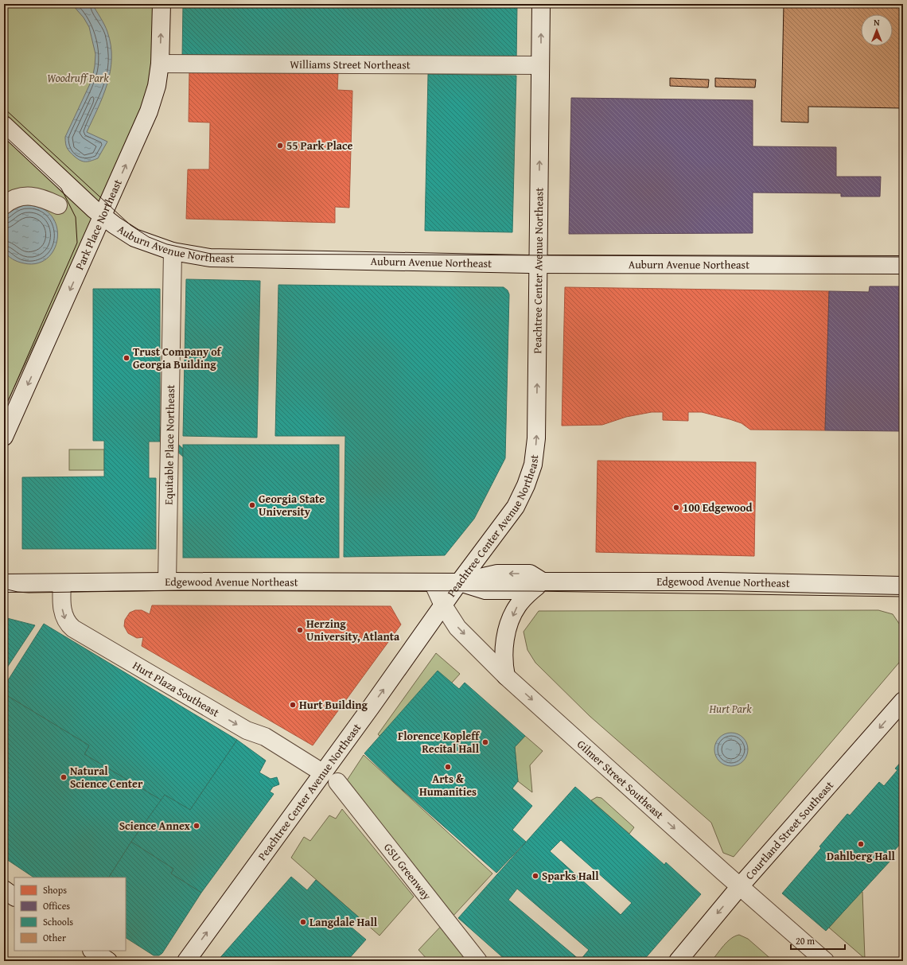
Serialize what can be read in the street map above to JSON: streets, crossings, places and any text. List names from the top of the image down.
{
  "streets": {
    "street": [
      "Williams Street Northeast",
      "Park Place Northeast",
      "Auburn Avenue Northeast",
      "Peachtree Center Avenue Northeast",
      "Equitable Place Northeast",
      "Edgewood Avenue Northeast",
      "Hurt Plaza Southeast",
      "Gilmer Street Southeast",
      "Courtland Street Southeast",
      "GSU Greenway"
    ]
  },
  "crossings": [
    ["Williams Street Northeast", "Park Place Northeast"],
    ["Williams Street Northeast", "Peachtree Center Avenue Northeast"],
    ["Park Place Northeast", "Auburn Avenue Northeast"],
    ["Auburn Avenue Northeast", "Peachtree Center Avenue Northeast"],
    ["Auburn Avenue Northeast", "Equitable Place Northeast"],
    ["Peachtree Center Avenue Northeast", "Edgewood Avenue Northeast"],
    ["Peachtree Center Avenue Northeast", "Hurt Plaza Southeast"],
    ["Peachtree Center Avenue Northeast", "Gilmer Street Southeast"],
    ["Equitable Place Northeast", "Edgewood Avenue Northeast"],
    ["Edgewood Avenue Northeast", "Hurt Plaza Southeast"],
    ["Edgewood Avenue Northeast", "Gilmer Street Southeast"],
    ["Gilmer Street Southeast", "Courtland Street Southeast"]
  ],
  "one_way": [
    "Peachtree Center Avenue Northeast",
    "Hurt Plaza Southeast",
    "Gilmer Street Southeast",
    "Courtland Street Southeast"
  ],
  "parks": ["Woodruff Park", "Hurt Park"],
  "places": [
    "55 Park Place",
    "Trust Company of Georgia Building",
    "Georgia State University",
    "100 Edgewood",
    "Herzing University, Atlanta",
    "Hurt Building",
    "Florence Kopleff Recital Hall",
    "Arts & Humanities",
    "Natural Science Center",
    "Science Annex",
    "Dahlberg Hall",
    "Sparks Hall",
    "Langdale Hall"
  ],
  "legend": [
    "Shops",
    "Offices",
    "Schools",
    "Other"
  ],
  "scale_bar": "20 m",
  "north": "top"
}
